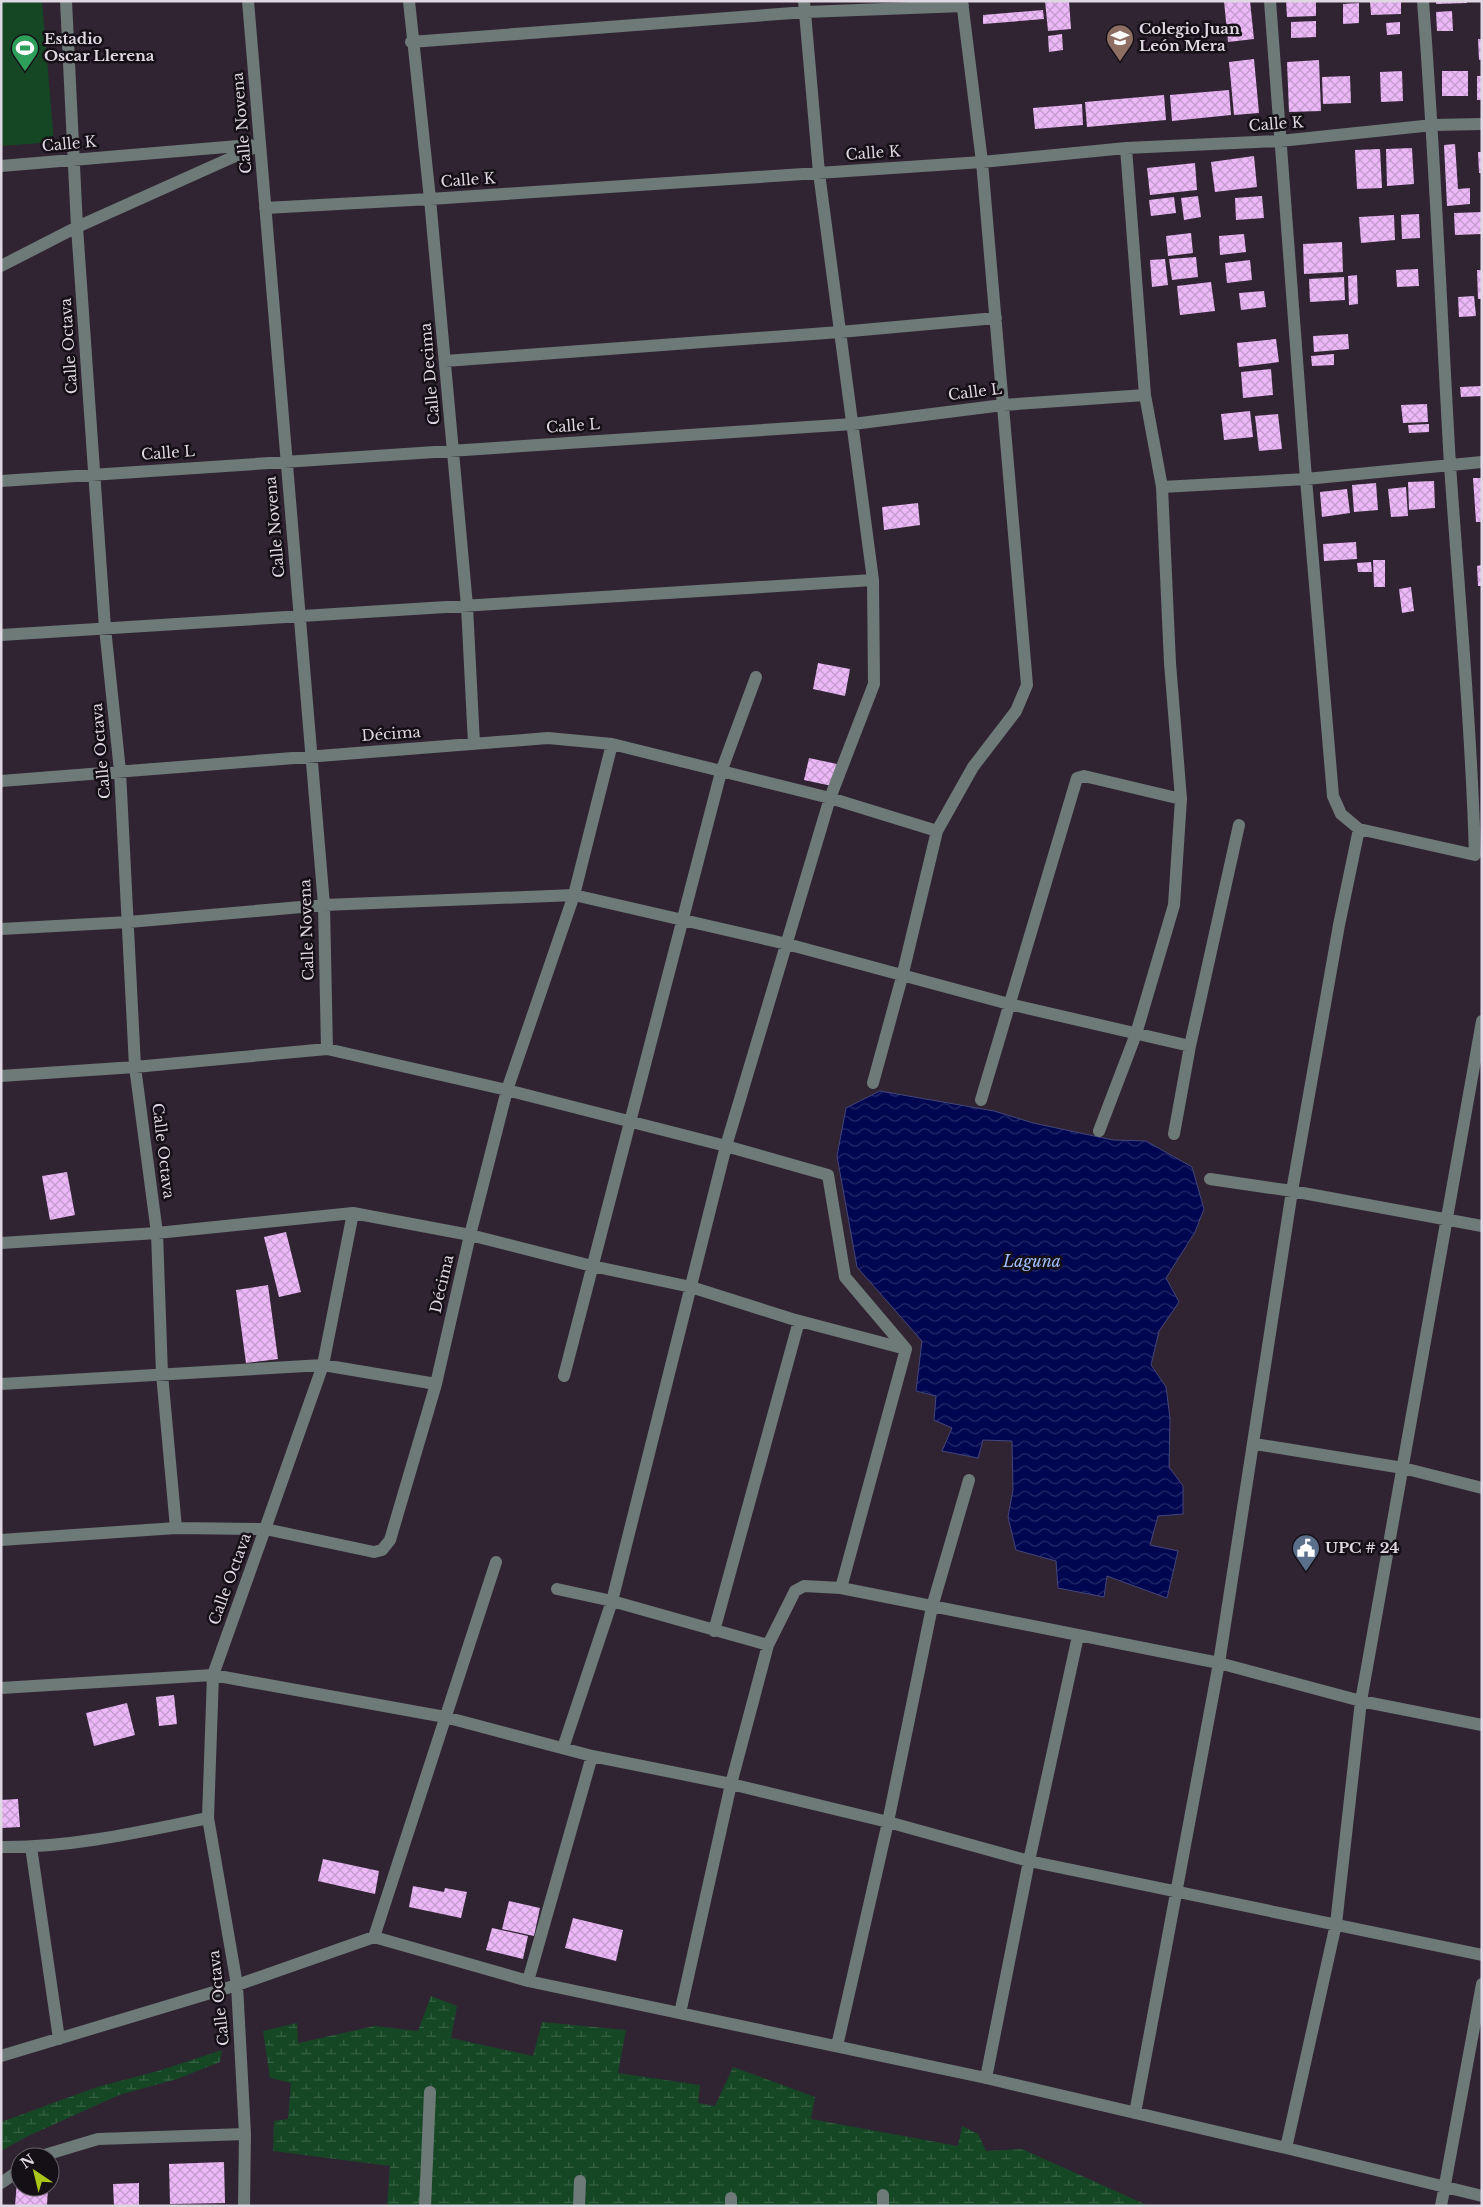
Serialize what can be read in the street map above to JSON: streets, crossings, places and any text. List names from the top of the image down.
{
  "streets": {
    "street": [
      "Calle Novena",
      "Calle K",
      "Calle Octava",
      "Calle Decima",
      "Calle L",
      "Décima"
    ]
  },
  "crossings": [
    ["Calle Novena", "Calle K"],
    ["Calle Novena", "Calle L"],
    ["Calle Novena", "Décima"],
    ["Calle K", "Calle Octava"],
    ["Calle K", "Calle Decima"],
    ["Calle Octava", "Calle L"],
    ["Calle Octava", "Décima"],
    ["Calle Decima", "Calle L"],
    ["Calle Decima", "Décima"]
  ],
  "water": ["Laguna"],
  "places": {
    "school or university": ["Colegio Juan León Mera"],
    "sports": ["Estadio Oscar Llerena"],
    "public building": ["UPC # 24"]
  },
  "north": "top left"
}
